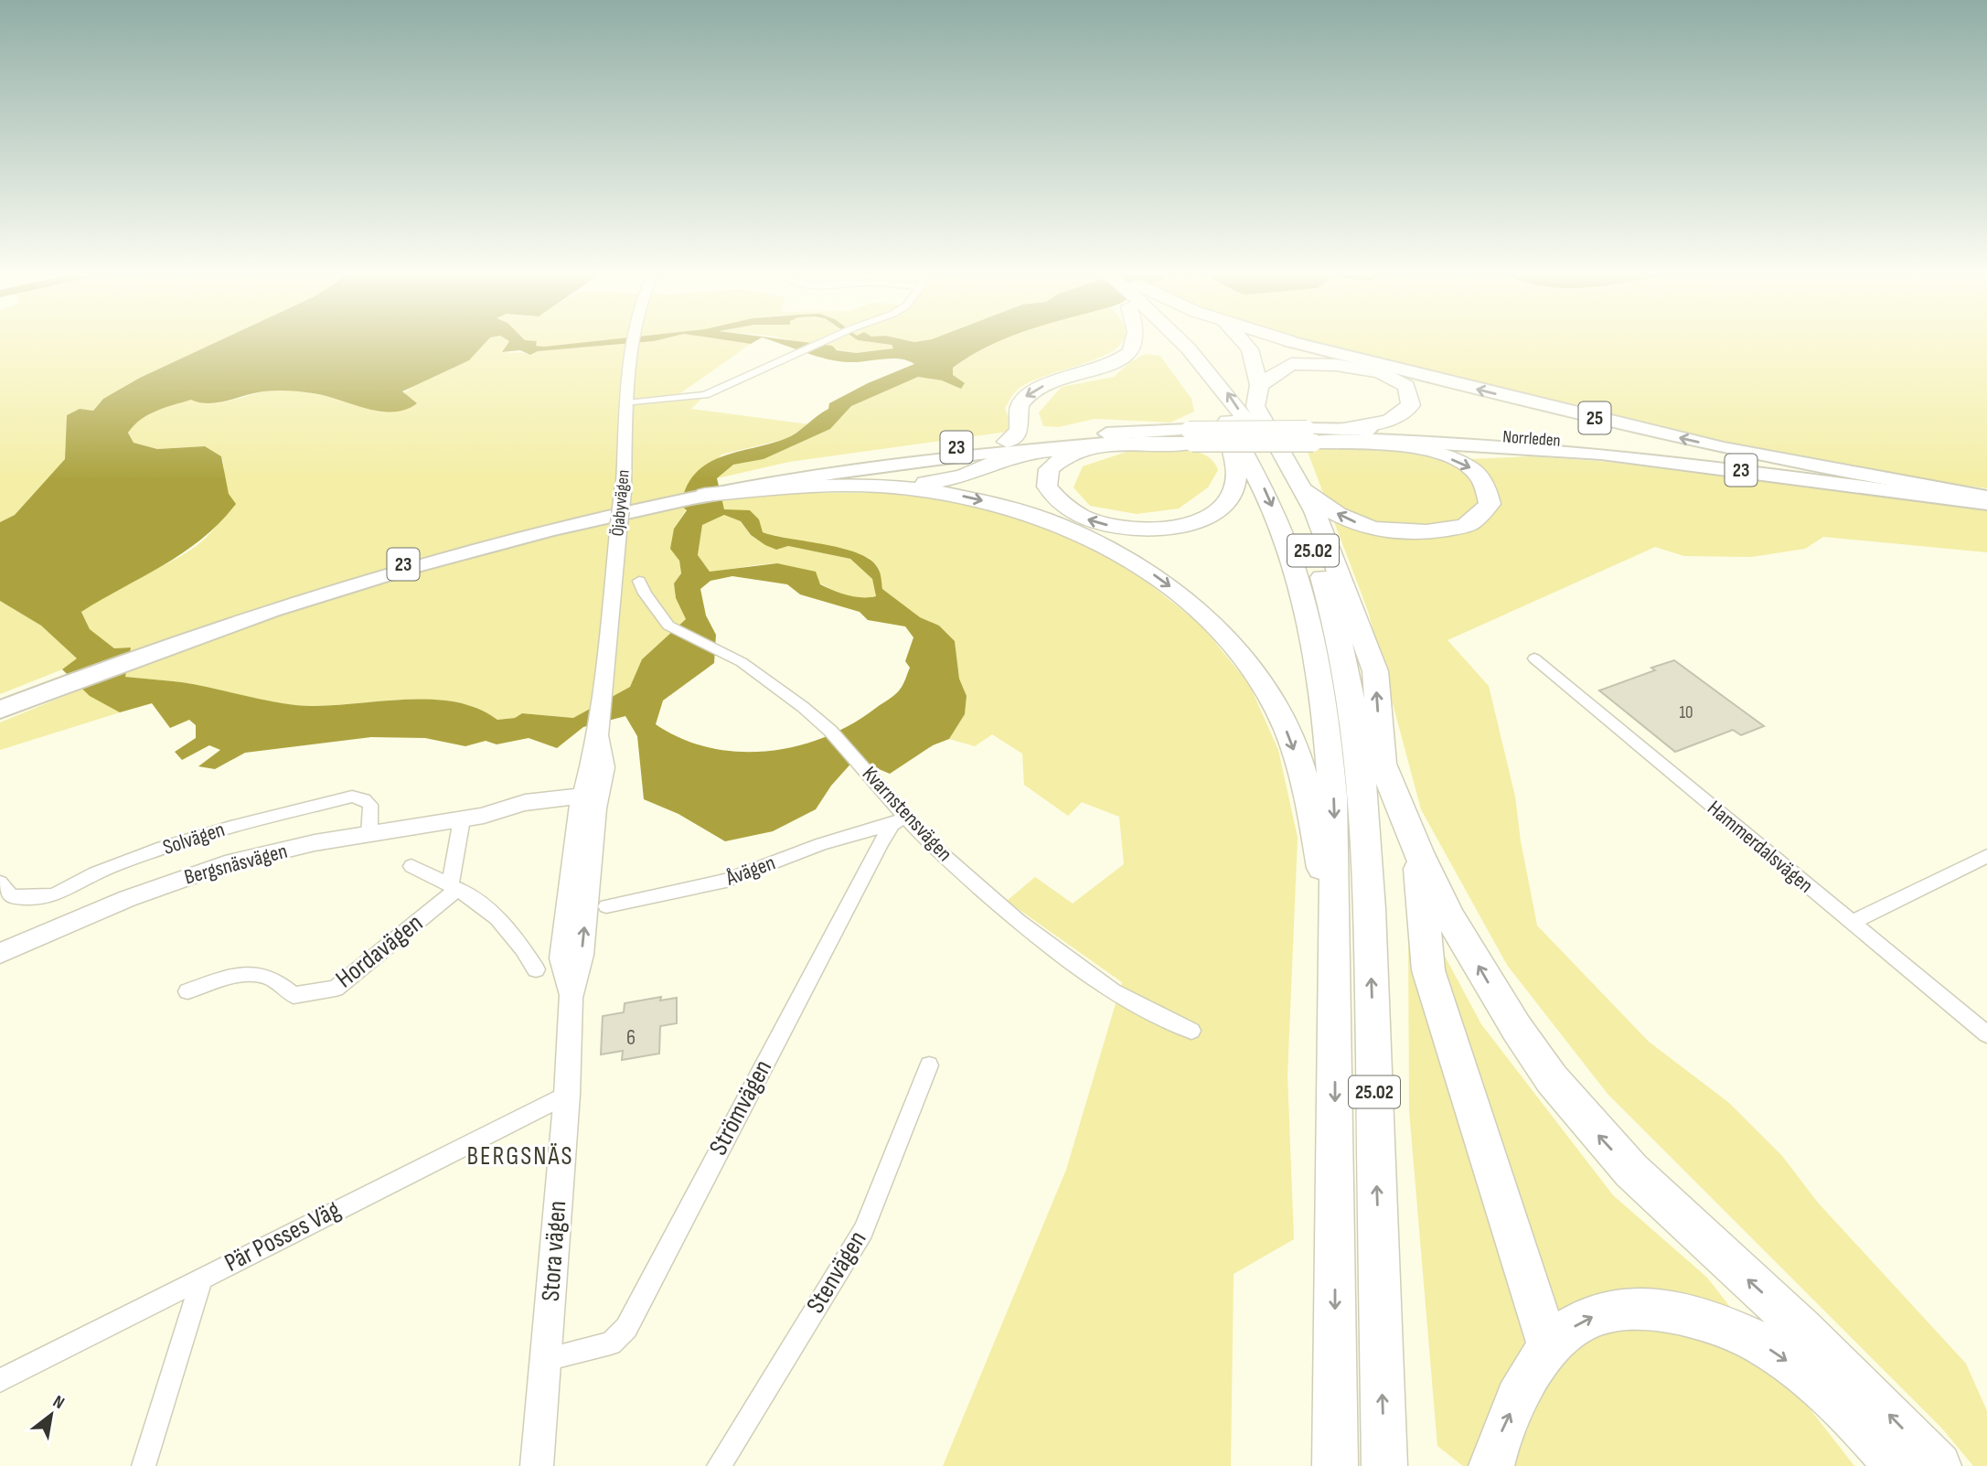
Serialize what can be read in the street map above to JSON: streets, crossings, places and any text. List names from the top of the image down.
{
  "streets": {
    "highway": ["25", "25.02"],
    "main road": ["Norrleden", "23"],
    "street": [
      "Öjabyvägen",
      "Kvarnstensvägen",
      "Solvägen",
      "Hammerdalsvägen",
      "Bergsnäsvägen",
      "Åvägen",
      "Hordavägen",
      "Strömvägen",
      "Pär Posses Väg",
      "Stora vägen",
      "Stenvägen"
    ]
  },
  "crossings": [
    ["25", "Norrleden"],
    ["25", "23"],
    ["25", "25.02"],
    ["Norrleden", "23"],
    ["Öjabyvägen", "Bergsnäsvägen"],
    ["Öjabyvägen", "Stora vägen"],
    ["Kvarnstensvägen", "Åvägen"],
    ["Kvarnstensvägen", "Strömvägen"],
    ["Solvägen", "Bergsnäsvägen"],
    ["Bergsnäsvägen", "Stora vägen"],
    ["Åvägen", "Strömvägen"],
    ["Strömvägen", "Stora vägen"],
    ["Pär Posses Väg", "Stora vägen"]
  ],
  "districts": ["BERGSNÄS"],
  "house_numbers": ["10", "6"],
  "north": "top right"
}
